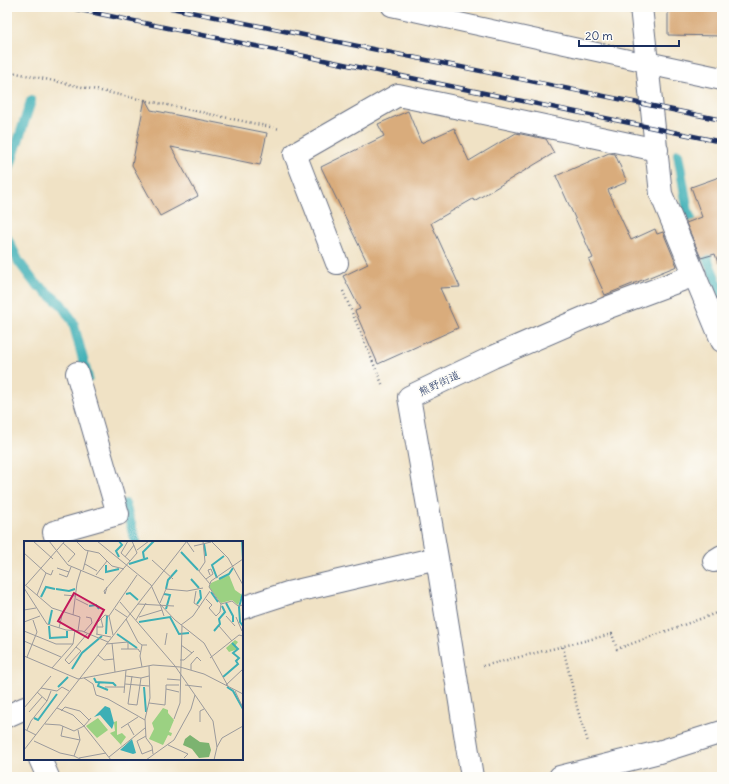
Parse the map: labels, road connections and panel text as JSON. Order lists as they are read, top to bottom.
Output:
{
  "streets": {
    "street": ["熊野街道"]
  },
  "scale_bar": "20 m"
}
